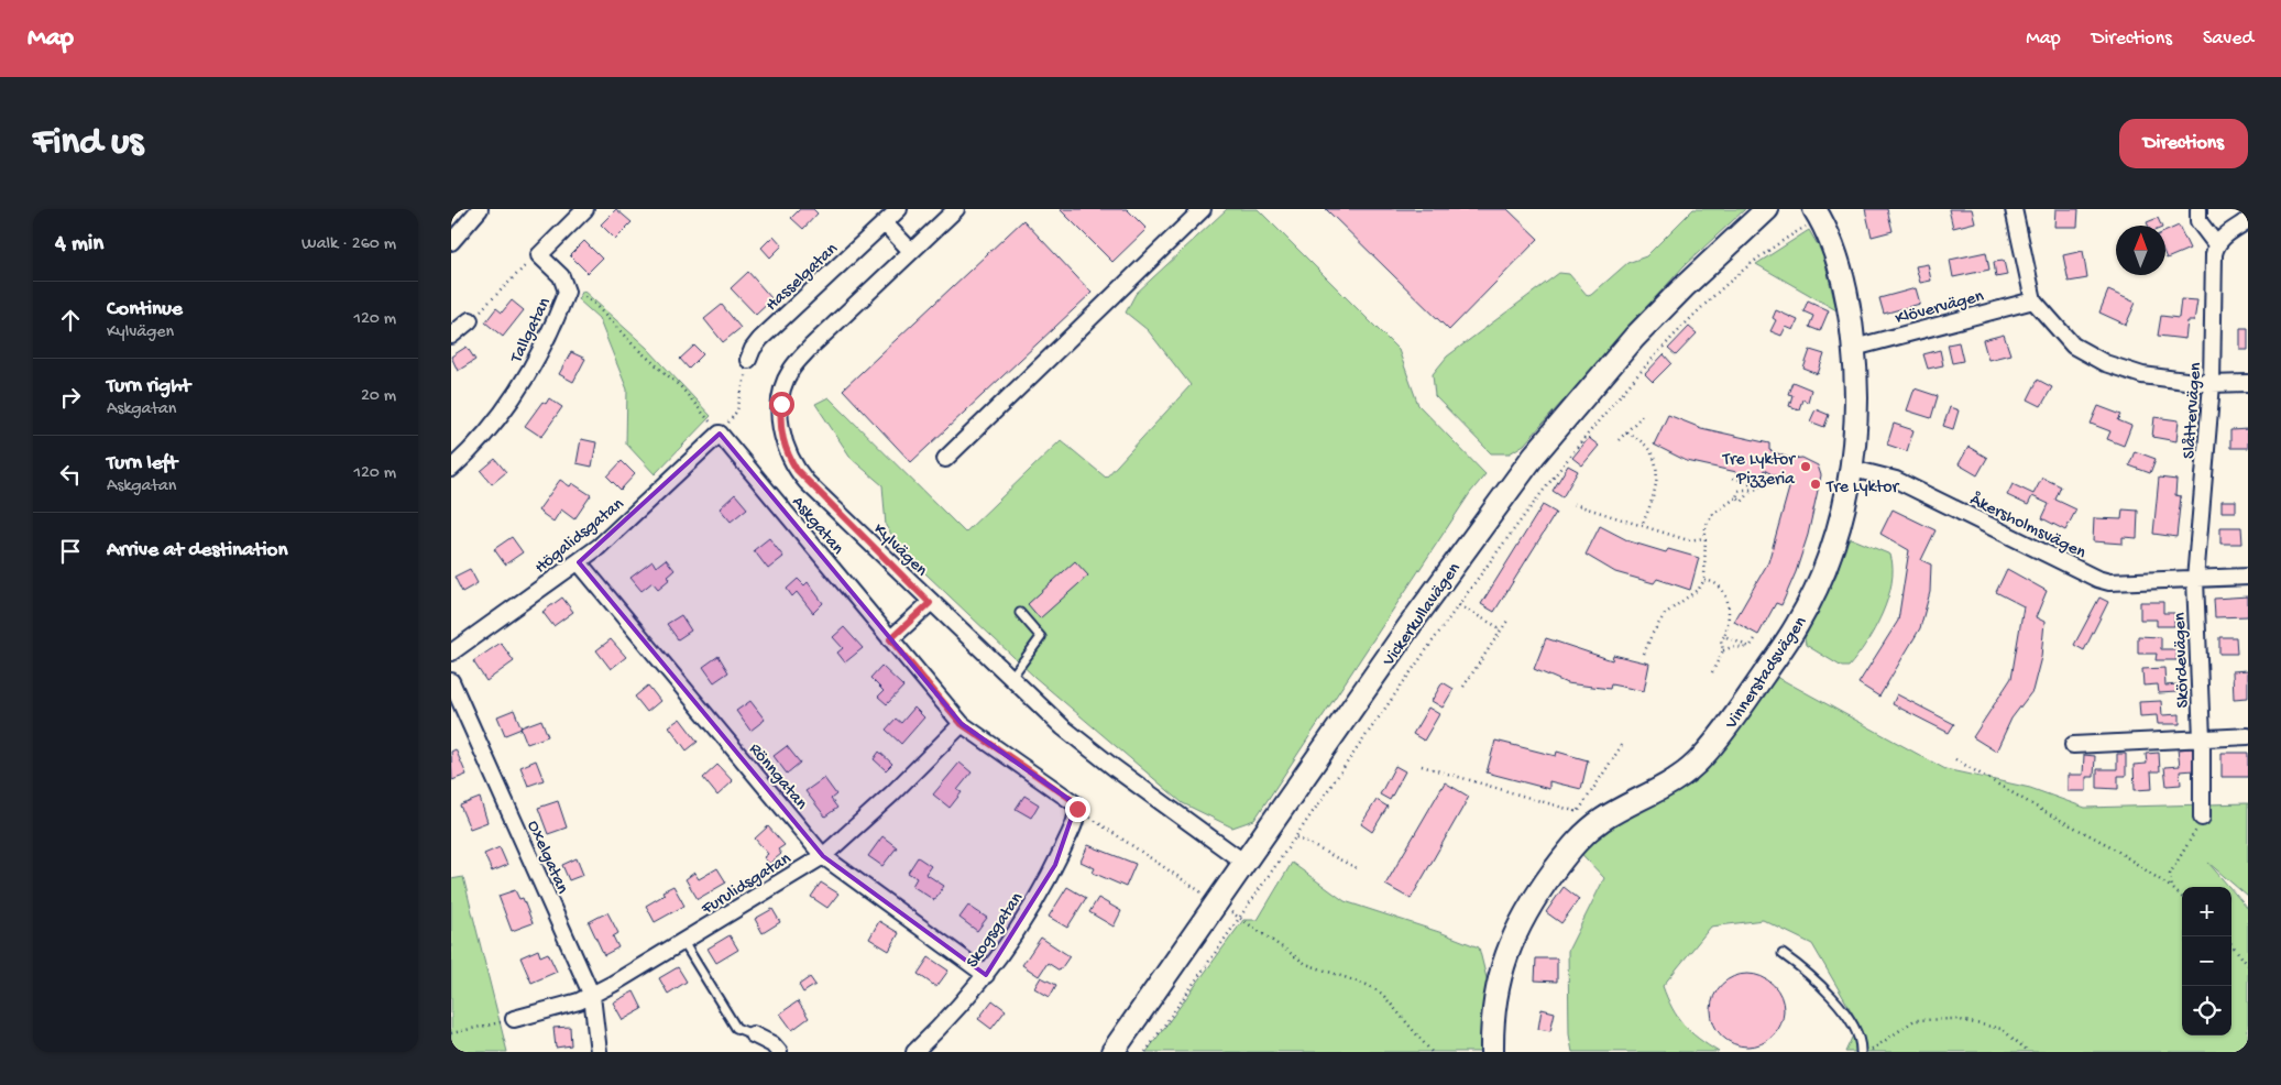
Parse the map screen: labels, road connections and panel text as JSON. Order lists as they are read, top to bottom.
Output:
{
  "streets": {
    "main road": ["Vickerkullavägen", "Vinnerstadsvägen"],
    "street": [
      "Hasselgatan",
      "Klövervägen",
      "Tallgatan",
      "Slåttervägen",
      "Askgatan",
      "Åkersholmsvägen",
      "Högalidsgatan",
      "Kylvägen",
      "Skördevägen",
      "Rönngatan",
      "Oxelgatan",
      "Furulidsgatan",
      "Skogsgatan"
    ]
  },
  "crossings": [
    ["Klövervägen", "Vinnerstadsvägen"],
    ["Slåttervägen", "Åkersholmsvägen"],
    ["Slåttervägen", "Skördevägen"],
    ["Askgatan", "Högalidsgatan"],
    ["Askgatan", "Furulidsgatan"],
    ["Askgatan", "Skogsgatan"],
    ["Åkersholmsvägen", "Skördevägen"],
    ["Åkersholmsvägen", "Vinnerstadsvägen"],
    ["Högalidsgatan", "Rönngatan"],
    ["Kylvägen", "Vickerkullavägen"],
    ["Rönngatan", "Furulidsgatan"],
    ["Rönngatan", "Skogsgatan"],
    ["Oxelgatan", "Furulidsgatan"]
  ],
  "places": ["Tre Lyktor Pizzeria", "Tre Lyktor"],
  "north": "top",
  "page": {
    "header": "Map",
    "nav": ["Map", "Directions", "Saved"],
    "buttons": "Directions",
    "title": "Find us",
    "heading": ["4 min", "Walk · 260 m"],
    "list": [
      ["Continue", "Kylvägen", "120 m"],
      ["Turn right", "Askgatan", "20 m"],
      ["Turn left", "Askgatan", "120 m"],
      "Arrive at destination"
    ],
    "map_buttons": ["+", "−"]
  }
}
